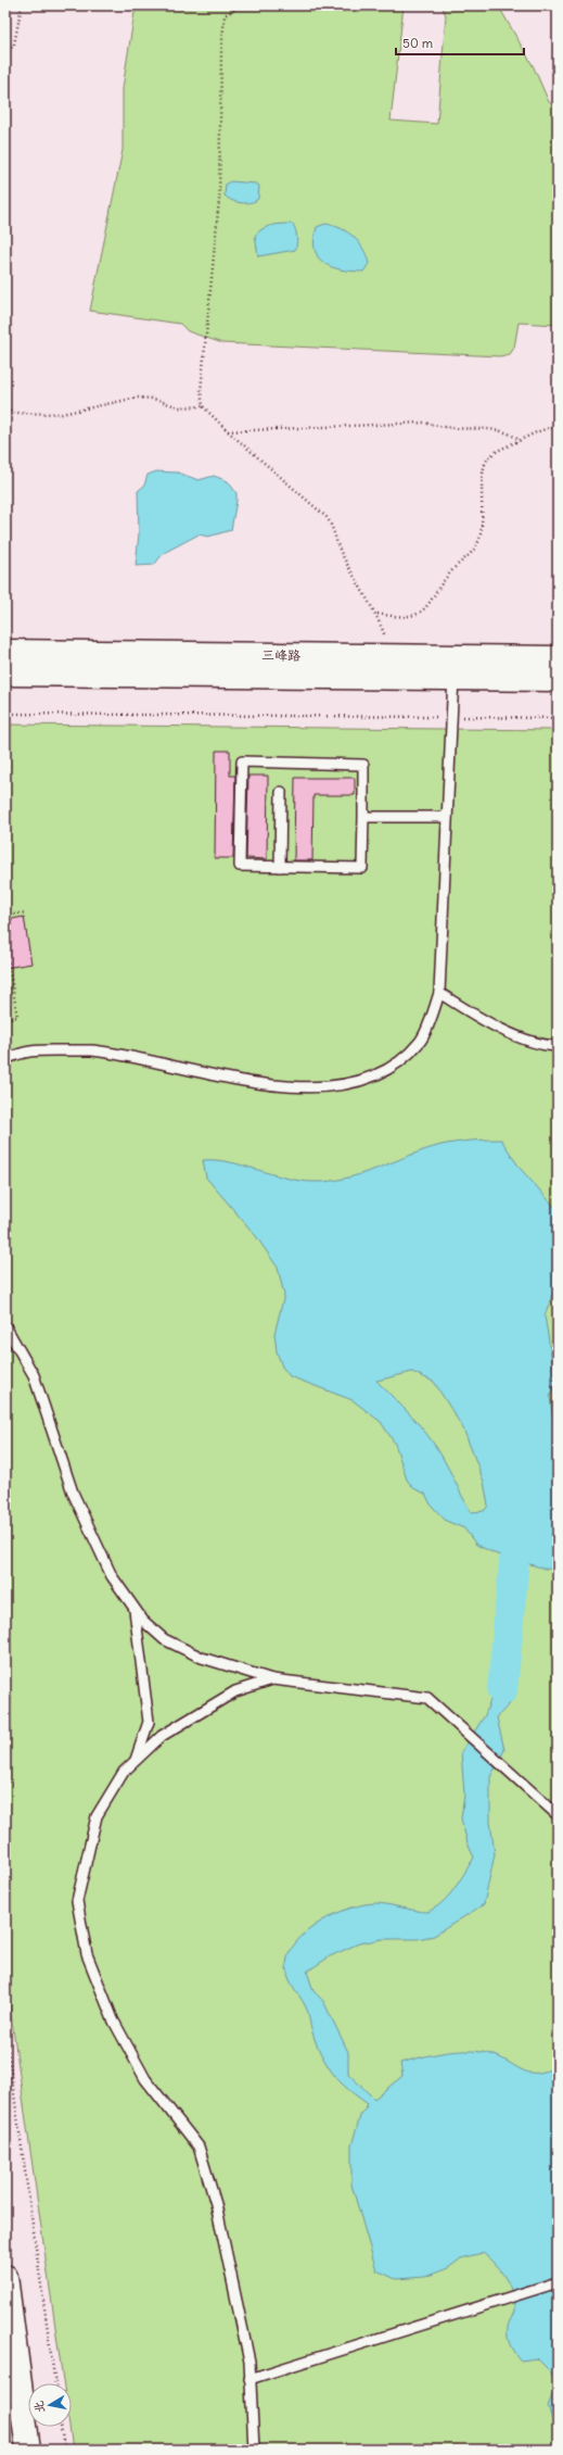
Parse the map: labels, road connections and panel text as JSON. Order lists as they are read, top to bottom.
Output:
{
  "streets": {
    "main road": ["三峰路"]
  },
  "scale_bar": "50 m",
  "north": "left"
}
